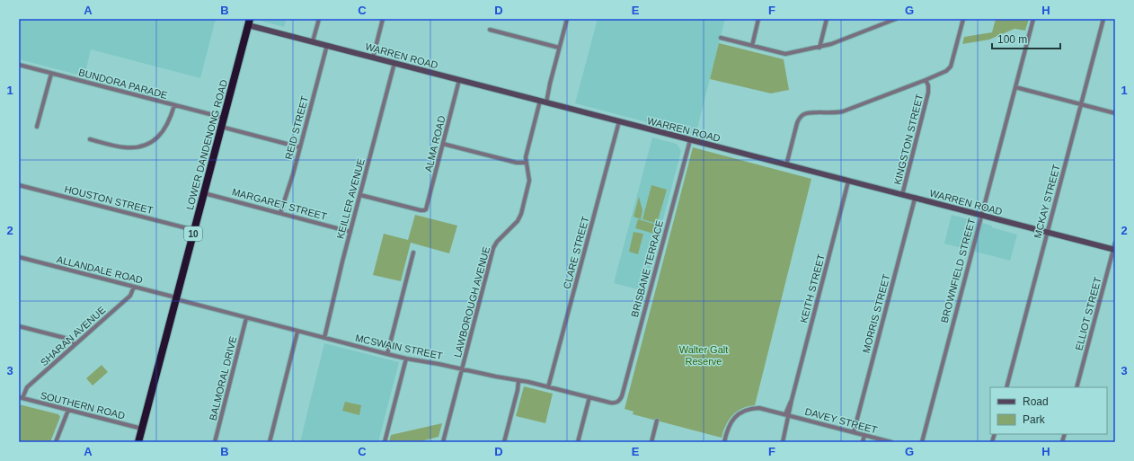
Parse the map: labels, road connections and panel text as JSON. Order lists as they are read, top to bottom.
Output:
{
  "streets": {
    "highway": ["LOWER DANDENONG ROAD", "10"],
    "street": [
      "WARREN ROAD",
      "BUNDORA PARADE",
      "REID STREET",
      "KINGSTON STREET",
      "ALMA ROAD",
      "KEILLER AVENUE",
      "HOUSTON STREET",
      "MCKAY STREET",
      "MARGARET STREET",
      "CLARE STREET",
      "BRISBANE TERRACE",
      "ALLANDALE ROAD",
      "BROWNFIELD STREET",
      "KEITH STREET",
      "LAWBOROUGH AVENUE",
      "MORRIS STREET",
      "ELLIOT STREET",
      "SHARAN AVENUE",
      "MCSWAIN STREET",
      "BALMORAL DRIVE",
      "SOUTHERN ROAD",
      "DAVEY STREET"
    ]
  },
  "crossings": [
    ["WARREN ROAD", "REID STREET"],
    ["WARREN ROAD", "KINGSTON STREET"],
    ["WARREN ROAD", "ALMA ROAD"],
    ["WARREN ROAD", "LOWER DANDENONG ROAD"],
    ["WARREN ROAD", "KEILLER AVENUE"],
    ["WARREN ROAD", "MCKAY STREET"],
    ["WARREN ROAD", "CLARE STREET"],
    ["WARREN ROAD", "BRISBANE TERRACE"],
    ["WARREN ROAD", "BROWNFIELD STREET"],
    ["WARREN ROAD", "KEITH STREET"],
    ["WARREN ROAD", "LAWBOROUGH AVENUE"],
    ["WARREN ROAD", "MORRIS STREET"],
    ["WARREN ROAD", "ELLIOT STREET"],
    ["BUNDORA PARADE", "LOWER DANDENONG ROAD"],
    ["REID STREET", "MARGARET STREET"],
    ["ALMA ROAD", "KEILLER AVENUE"],
    ["LOWER DANDENONG ROAD", "HOUSTON STREET"],
    ["LOWER DANDENONG ROAD", "MARGARET STREET"],
    ["LOWER DANDENONG ROAD", "ALLANDALE ROAD"],
    ["LOWER DANDENONG ROAD", "MCSWAIN STREET"],
    ["LOWER DANDENONG ROAD", "SOUTHERN ROAD"],
    ["KEILLER AVENUE", "MARGARET STREET"],
    ["KEILLER AVENUE", "MCSWAIN STREET"],
    ["CLARE STREET", "MCSWAIN STREET"],
    ["BRISBANE TERRACE", "MCSWAIN STREET"],
    ["ALLANDALE ROAD", "SHARAN AVENUE"],
    ["ALLANDALE ROAD", "MCSWAIN STREET"],
    ["KEITH STREET", "DAVEY STREET"],
    ["LAWBOROUGH AVENUE", "MCSWAIN STREET"],
    ["MORRIS STREET", "DAVEY STREET"],
    ["SHARAN AVENUE", "SOUTHERN ROAD"],
    ["MCSWAIN STREET", "BALMORAL DRIVE"]
  ],
  "parks": ["Walter Galt Reserve"],
  "legend": ["Road", "Park"],
  "scale_bar": "100 m",
  "grid": {
    "columns": [
      "A",
      "B",
      "C",
      "D",
      "E",
      "F",
      "G",
      "H"
    ],
    "rows": ["1", "2", "3"]
  }
}
